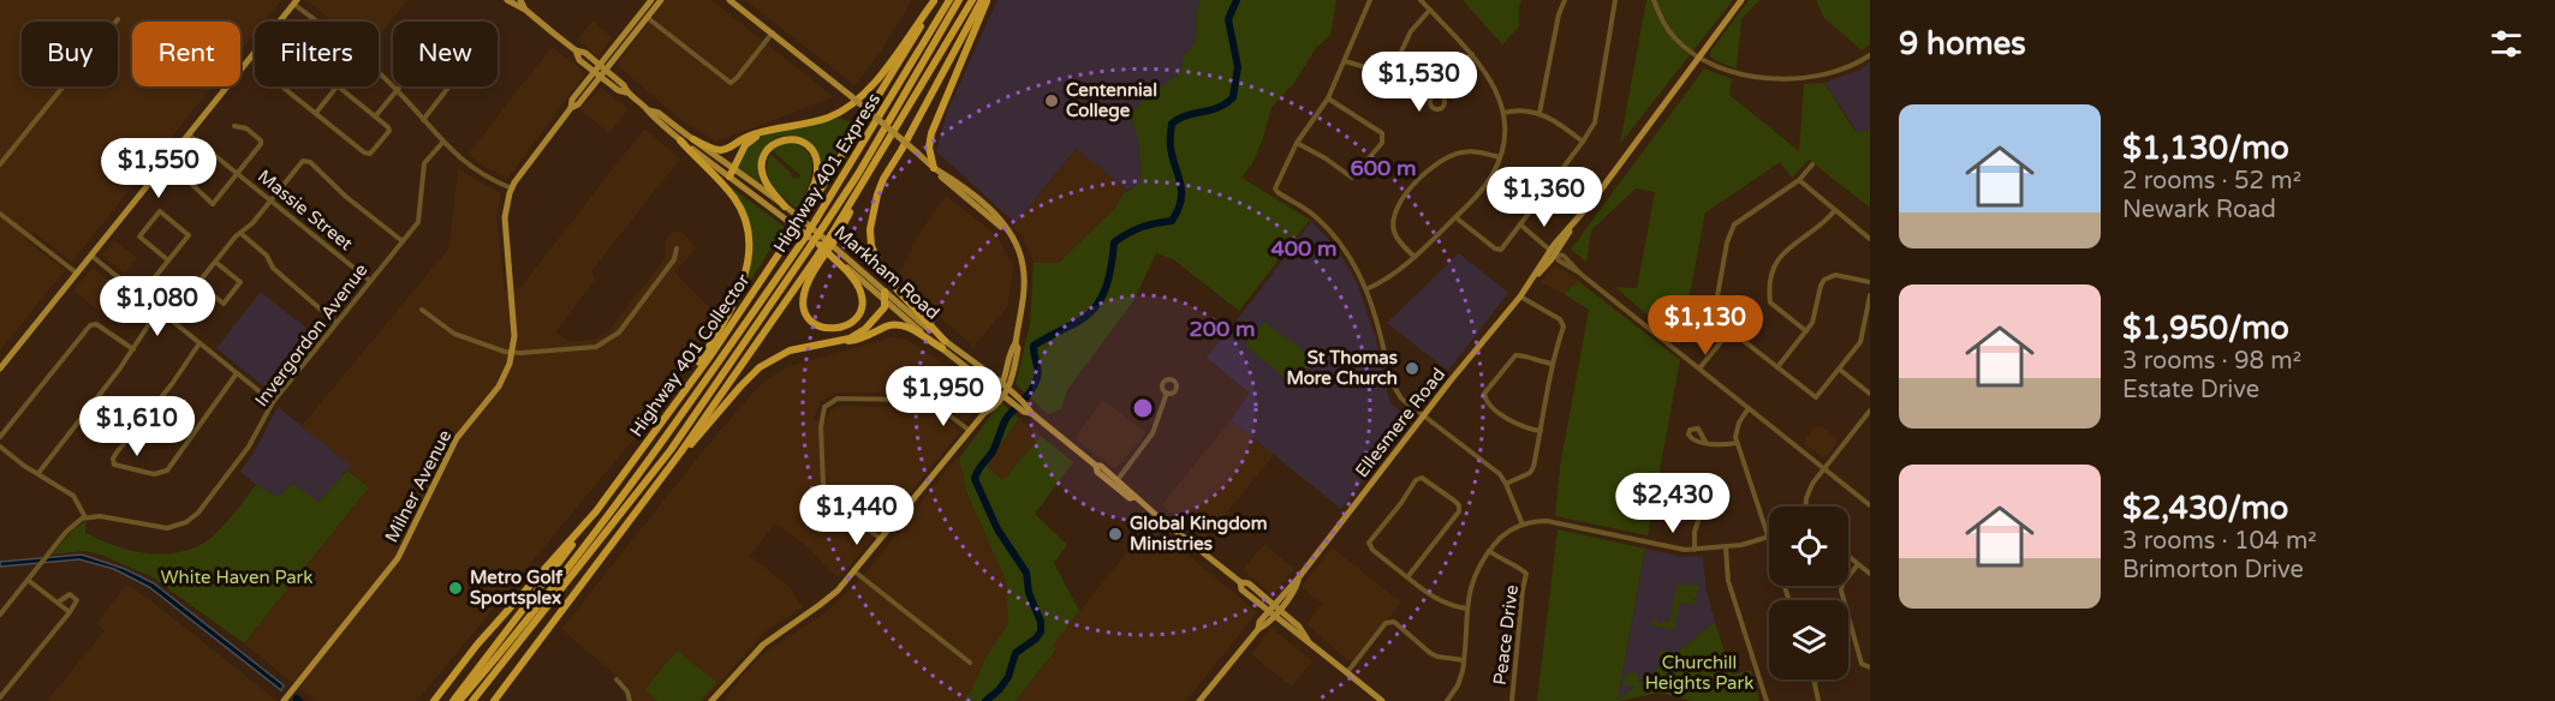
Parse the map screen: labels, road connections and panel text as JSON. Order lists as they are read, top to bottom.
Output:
{
  "streets": {
    "highway": ["Highway 401 Express", "Highway 401 Collector"],
    "main road": ["Markham Road", "Ellesmere Road", "Milner Avenue"],
    "street": ["Massie Street", "Invergordon Avenue", "Peace Drive"]
  },
  "crossings": [
    ["Highway 401 Express", "Markham Road"],
    ["Massie Street", "Invergordon Avenue"],
    ["Markham Road", "Ellesmere Road"],
    ["Markham Road", "Milner Avenue"]
  ],
  "parks": ["White Haven Park", "Churchill Heights Park"],
  "places": [
    "Centennial College",
    "St Thomas More Church",
    "Global Kingdom Ministries",
    "Metro Golf Sportsplex"
  ],
  "page": {
    "heading": "9 homes",
    "chip": [
      "Buy",
      "Rent",
      "Filters",
      "New"
    ],
    "price": [
      "$1,530",
      "$1,550",
      "$1,360",
      "$1,080",
      "$1,130",
      "$1,950",
      "$1,610",
      "$2,430",
      "$1,440"
    ],
    "list": [
      {
        "name": "$1,130/mo",
        "note": "2 rooms · 52 m² · Newark Road"
      },
      {
        "name": "$1,950/mo",
        "note": "3 rooms · 98 m² · Estate Drive"
      },
      {
        "name": "$2,430/mo",
        "note": "3 rooms · 104 m² · Brimorton Drive"
      }
    ]
  },
  "rings": ["600 m", "400 m", "200 m"]
}
